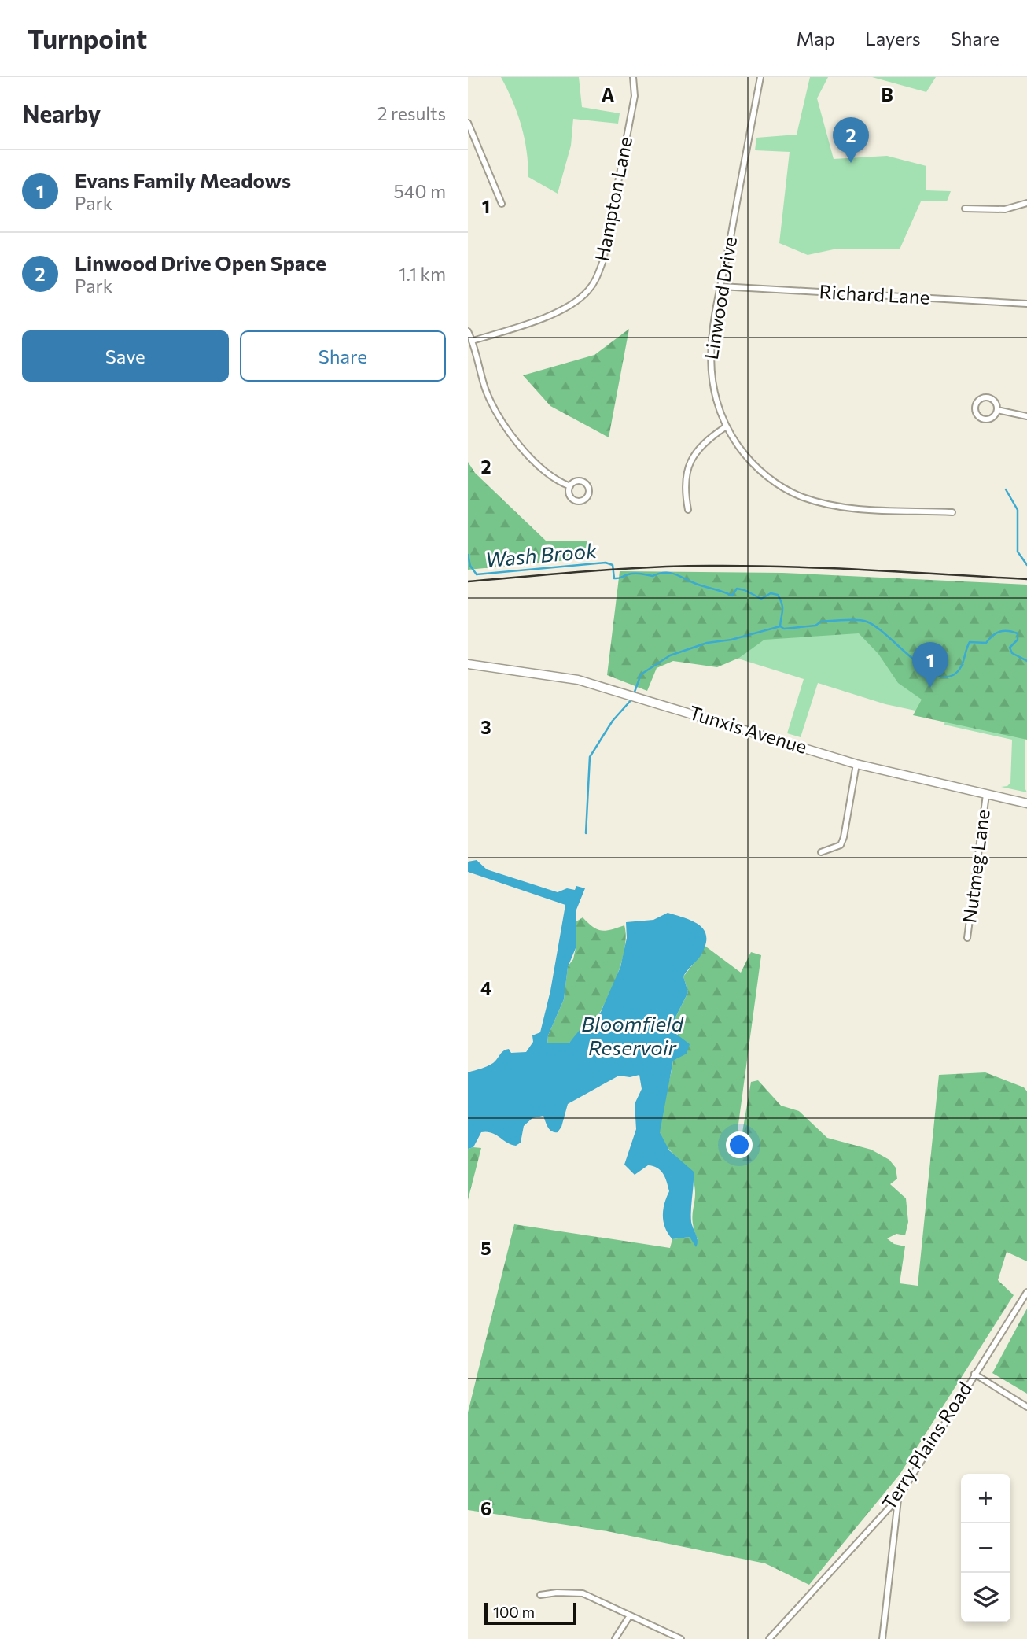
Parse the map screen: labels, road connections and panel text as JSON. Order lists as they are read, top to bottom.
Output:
{
  "streets": {
    "main road": ["Tunxis Avenue"],
    "street": [
      "Hampton Lane",
      "Richard Lane",
      "Linwood Drive",
      "Nutmeg Lane",
      "Terry Plains Road"
    ]
  },
  "crossings": [
    ["Richard Lane", "Linwood Drive"],
    ["Tunxis Avenue", "Nutmeg Lane"]
  ],
  "water": ["Wash Brook", "Bloomfield Reservoir"],
  "scale_bar": "100 m",
  "page": {
    "header": "Turnpoint",
    "nav": ["Map", "Layers", "Share"],
    "heading": ["Nearby", "2 results"],
    "pins": ["2", "1"],
    "list": [
      {
        "mark": "1",
        "name": "Evans Family Meadows",
        "note": "Park",
        "value": "540 m"
      },
      {
        "mark": "2",
        "name": "Linwood Drive Open Space",
        "note": "Park",
        "value": "1.1 km"
      }
    ],
    "buttons": ["Save", "Share"],
    "map_buttons": ["+", "−"],
    "scale": "100 m"
  },
  "grid": {
    "columns": ["A", "B"],
    "rows": [
      "1",
      "2",
      "3",
      "4",
      "5",
      "6"
    ]
  }
}
